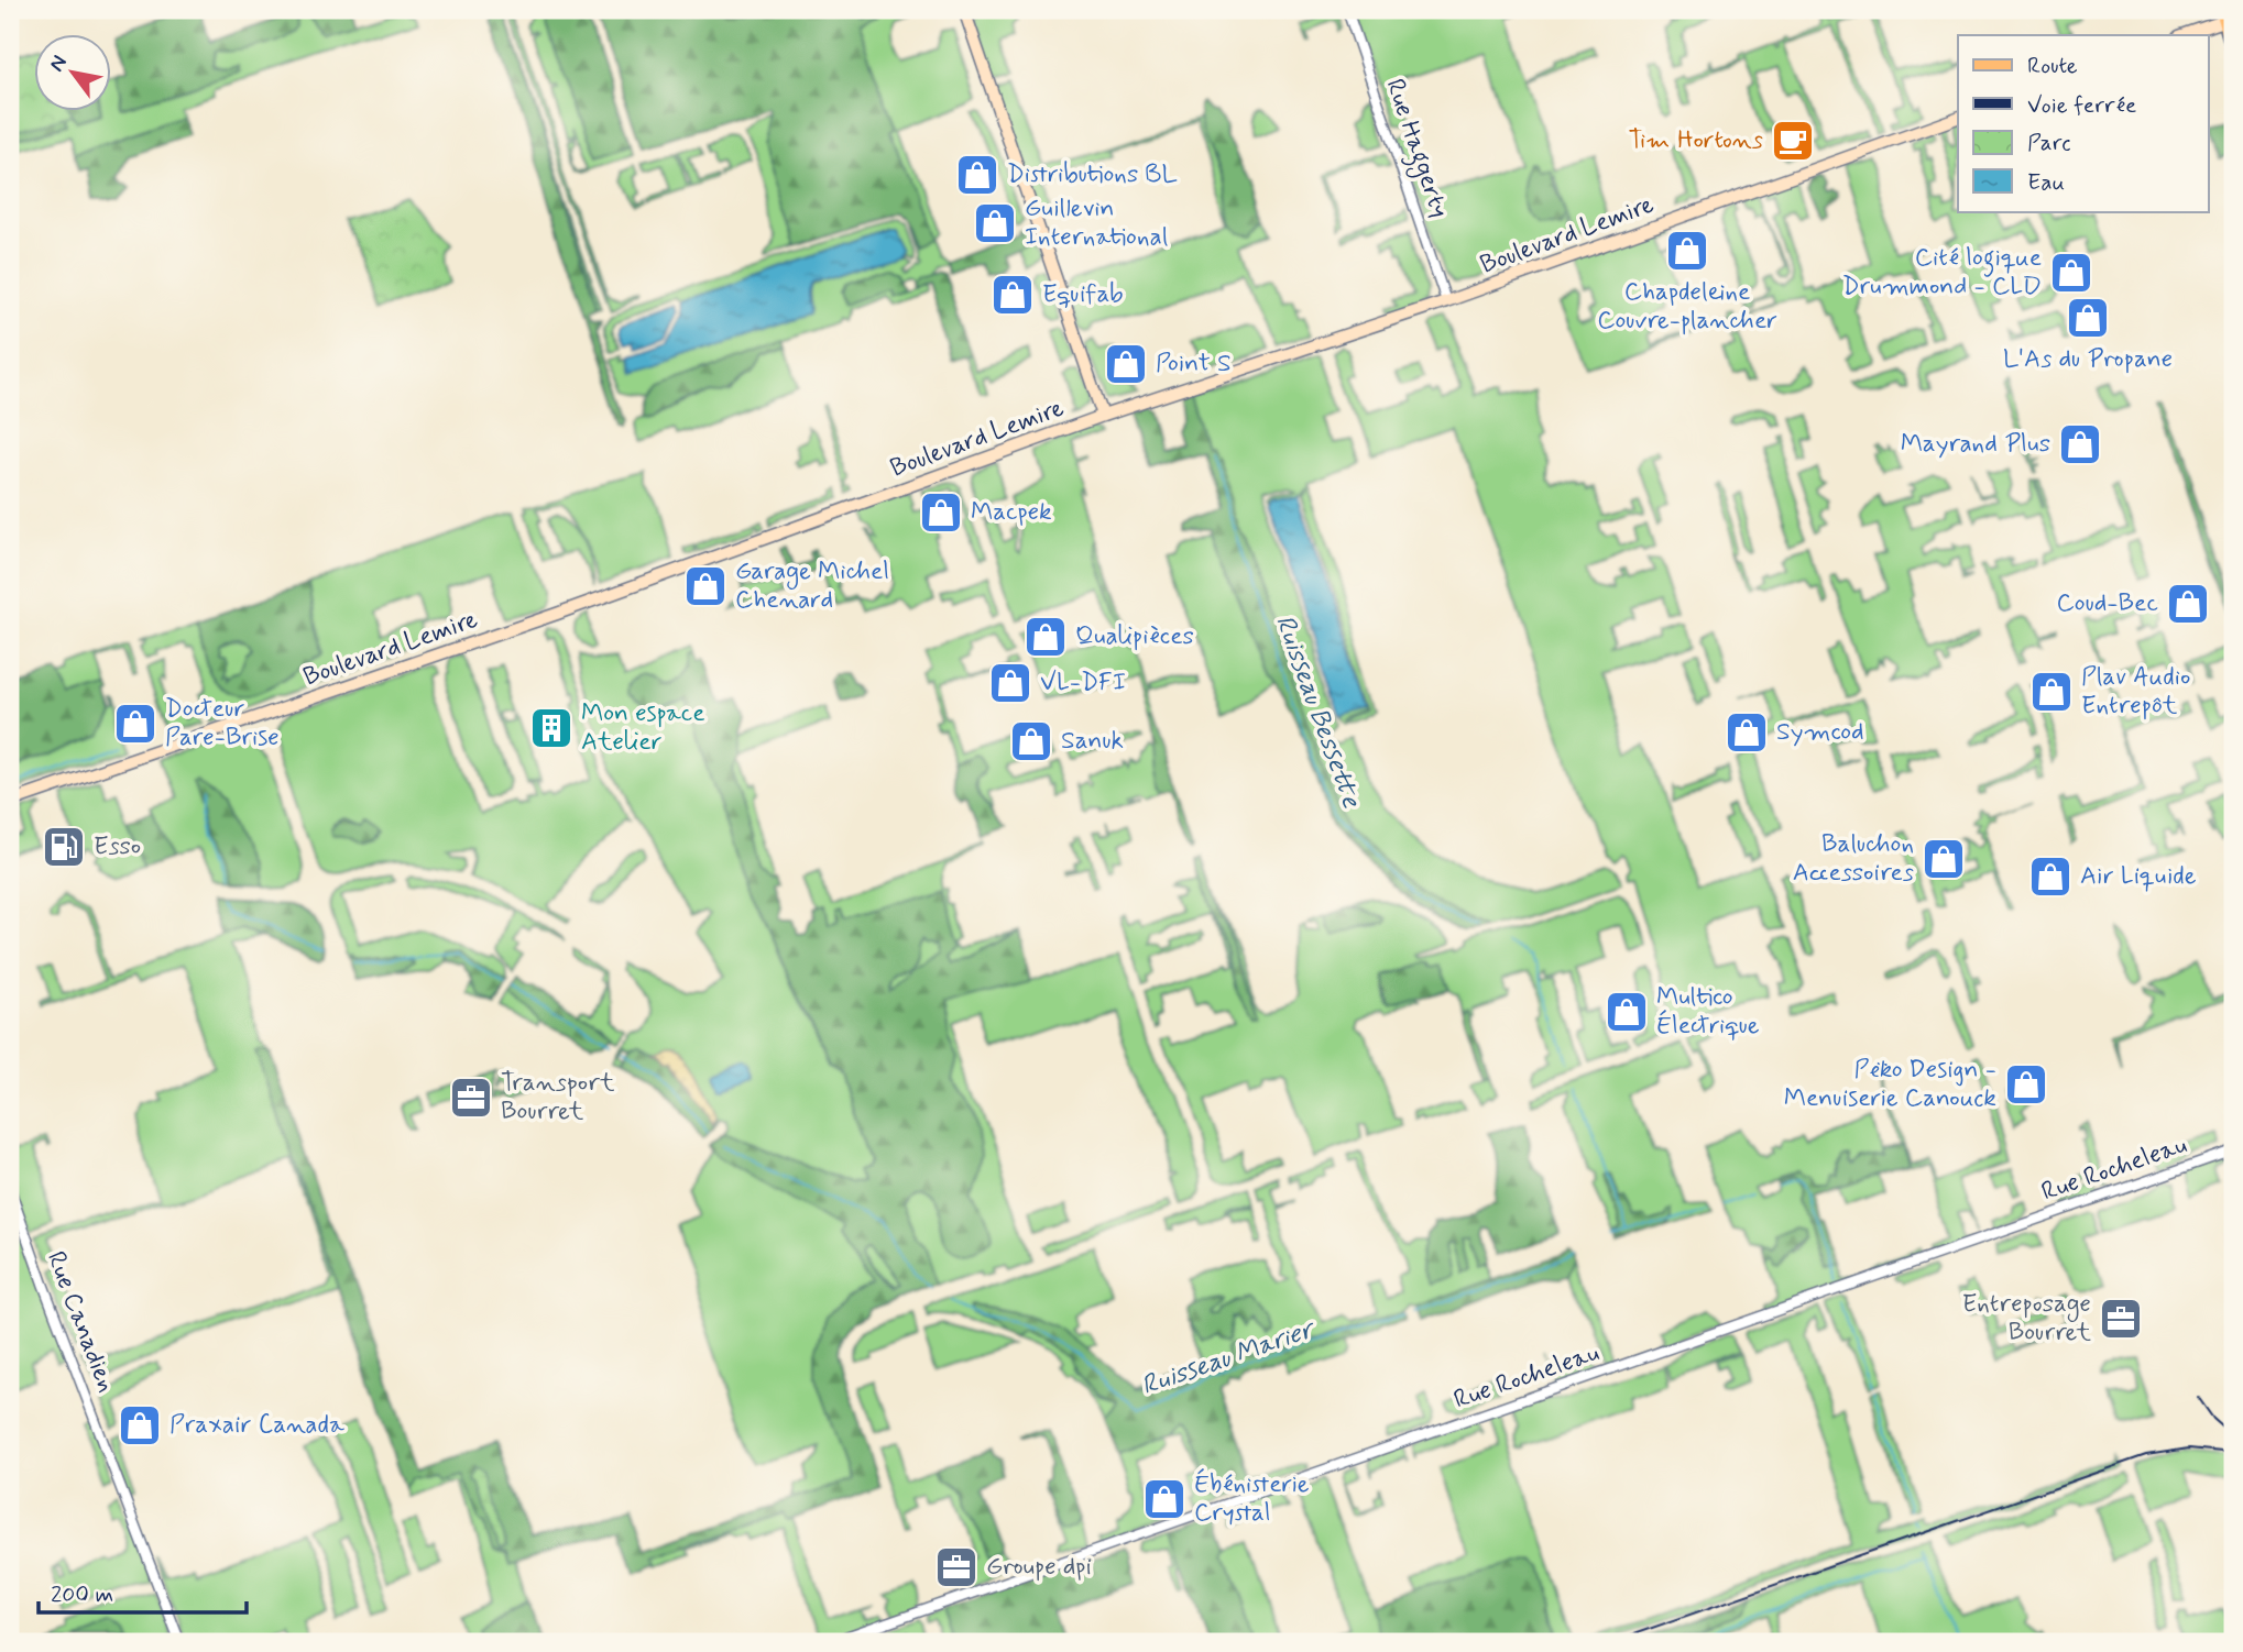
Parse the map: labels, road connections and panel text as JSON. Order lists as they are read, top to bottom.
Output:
{
  "streets": {
    "main road": ["Boulevard Lemire"],
    "street": ["Rue Haggerty", "Rue Rocheleau", "Rue Canadien"]
  },
  "crossings": [
    ["Rue Haggerty", "Boulevard Lemire"]
  ],
  "water": ["Ruisseau Bessette", "Ruisseau Marier"],
  "places": {
    "cafe": ["Tim Hortons"],
    "shop": [
      "Distributions BL",
      "Guillevin International",
      "Chapdeleine Couvre-plancher",
      "Cité logique Drummond - CLD",
      "Equifab",
      "L'As du Propane",
      "Point S",
      "Mayrand Plus",
      "Macpek",
      "Garage Michel Chenard",
      "Coud-Bec",
      "Qualipièces",
      "VL-DFI",
      "Plav Audio Entrepôt",
      "Docteur Pare-Brise",
      "Symcod",
      "Sanuk",
      "Baluchon Accessoires",
      "Air Liquide",
      "Multico Électrique",
      "Pëko Design - Menuiserie Canouck",
      "Praxair Canada",
      "Ébénisterie Crystal"
    ],
    "building": ["Mon espace Atelier"],
    "fuel station": ["Esso"],
    "office": ["Transport Bourret", "Entreposage Bourret", "Groupe dpi"]
  },
  "legend": [
    "Route",
    "Voie ferrée",
    "Parc",
    "Eau"
  ],
  "scale_bar": "200 m",
  "north": "top left"
}
